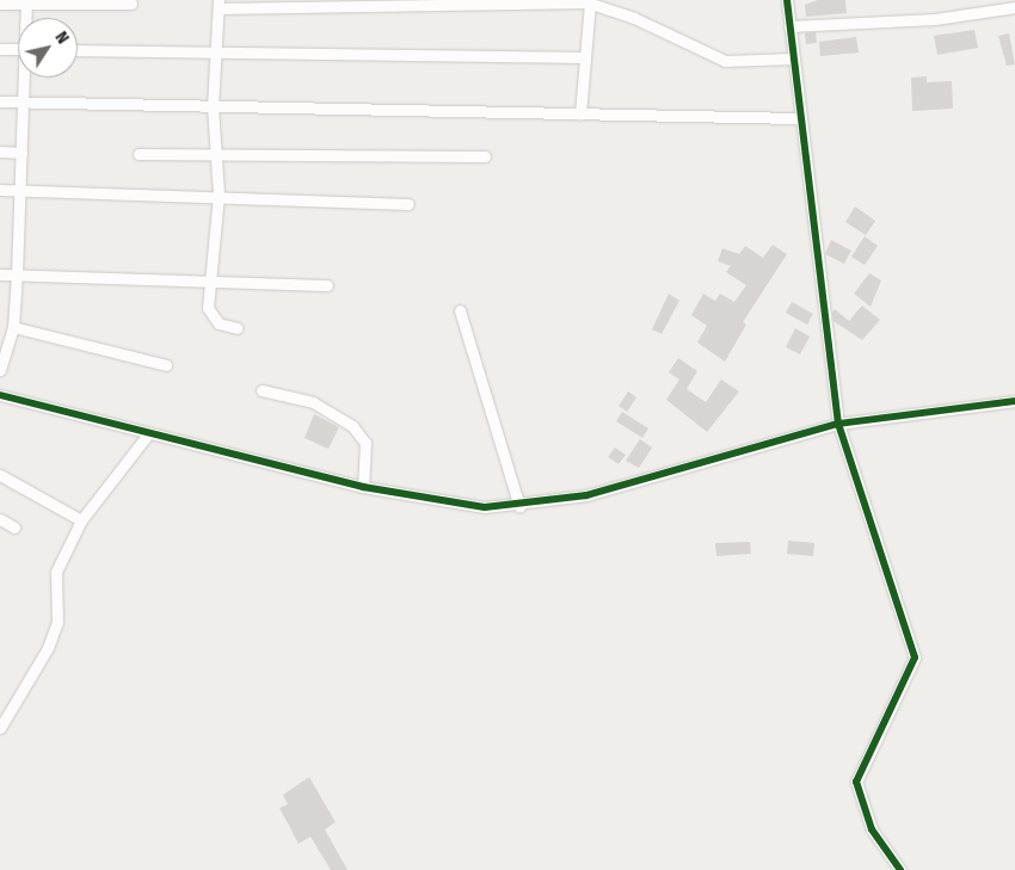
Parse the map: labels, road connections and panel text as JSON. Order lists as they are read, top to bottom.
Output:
{
  "north": "top right"
}
